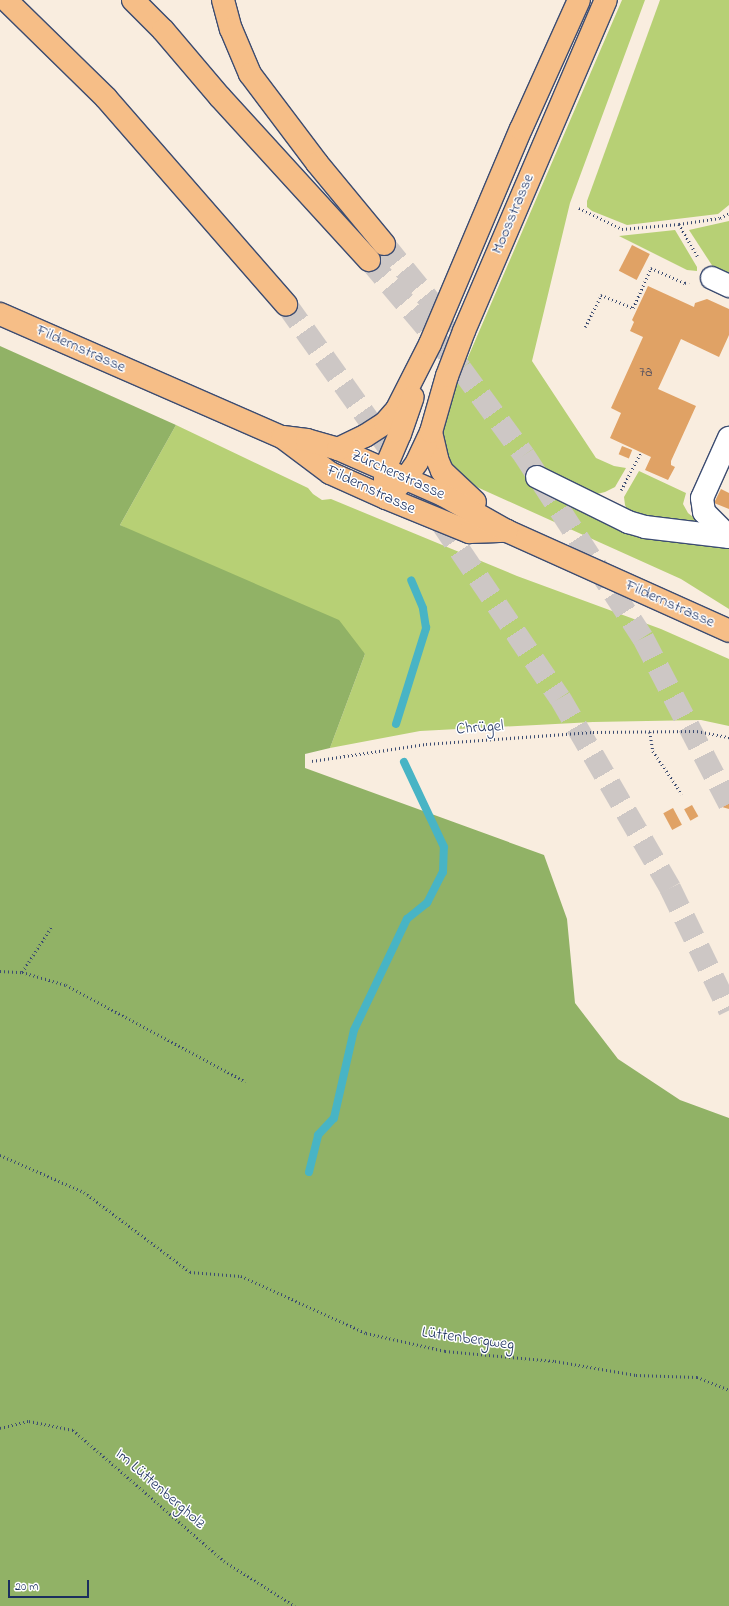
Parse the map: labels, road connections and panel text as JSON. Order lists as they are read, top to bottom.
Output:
{
  "streets": {
    "main road": ["Moosstrasse", "Fildernstrasse", "Zürcherstrasse"],
    "path": ["Chrügel", "Lüttenbergweg", "Im Lüttenbergholz"]
  },
  "crossings": [
    ["Moosstrasse", "Fildernstrasse"],
    ["Moosstrasse", "Zürcherstrasse"],
    ["Fildernstrasse", "Zürcherstrasse"]
  ],
  "house_numbers": ["7a"],
  "scale_bar": "20 m"
}
